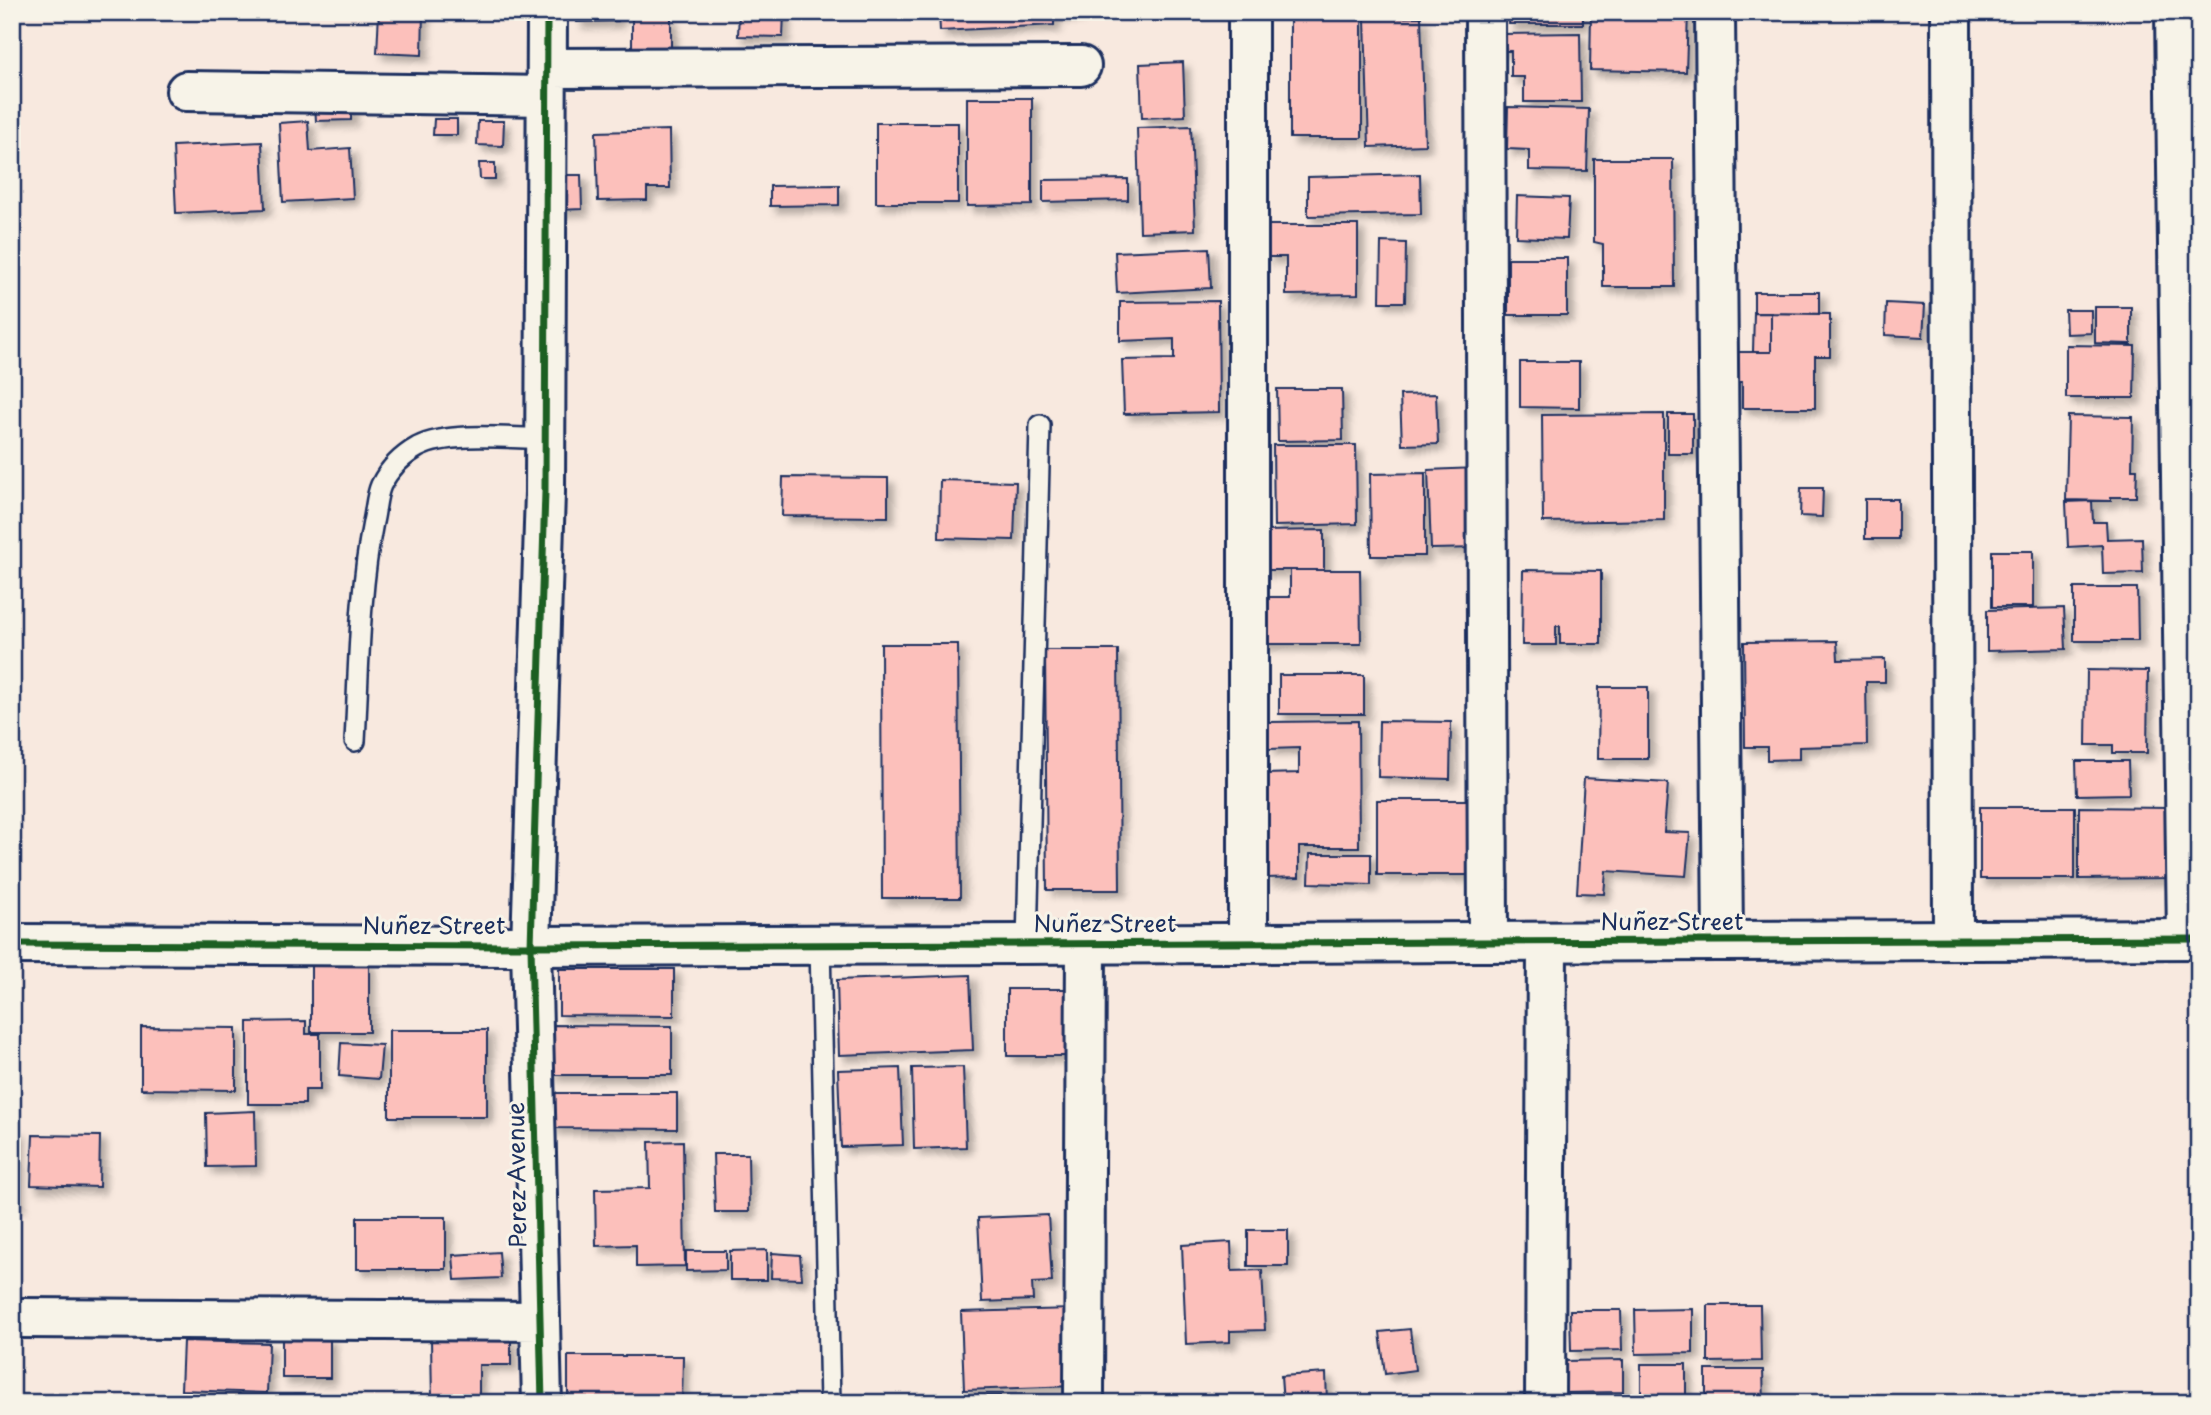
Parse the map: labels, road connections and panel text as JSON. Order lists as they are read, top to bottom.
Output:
{
  "streets": {
    "street": ["Nuñez Street", "Perez Avenue"]
  },
  "crossings": [
    ["Nuñez Street", "Perez Avenue"]
  ]
}
